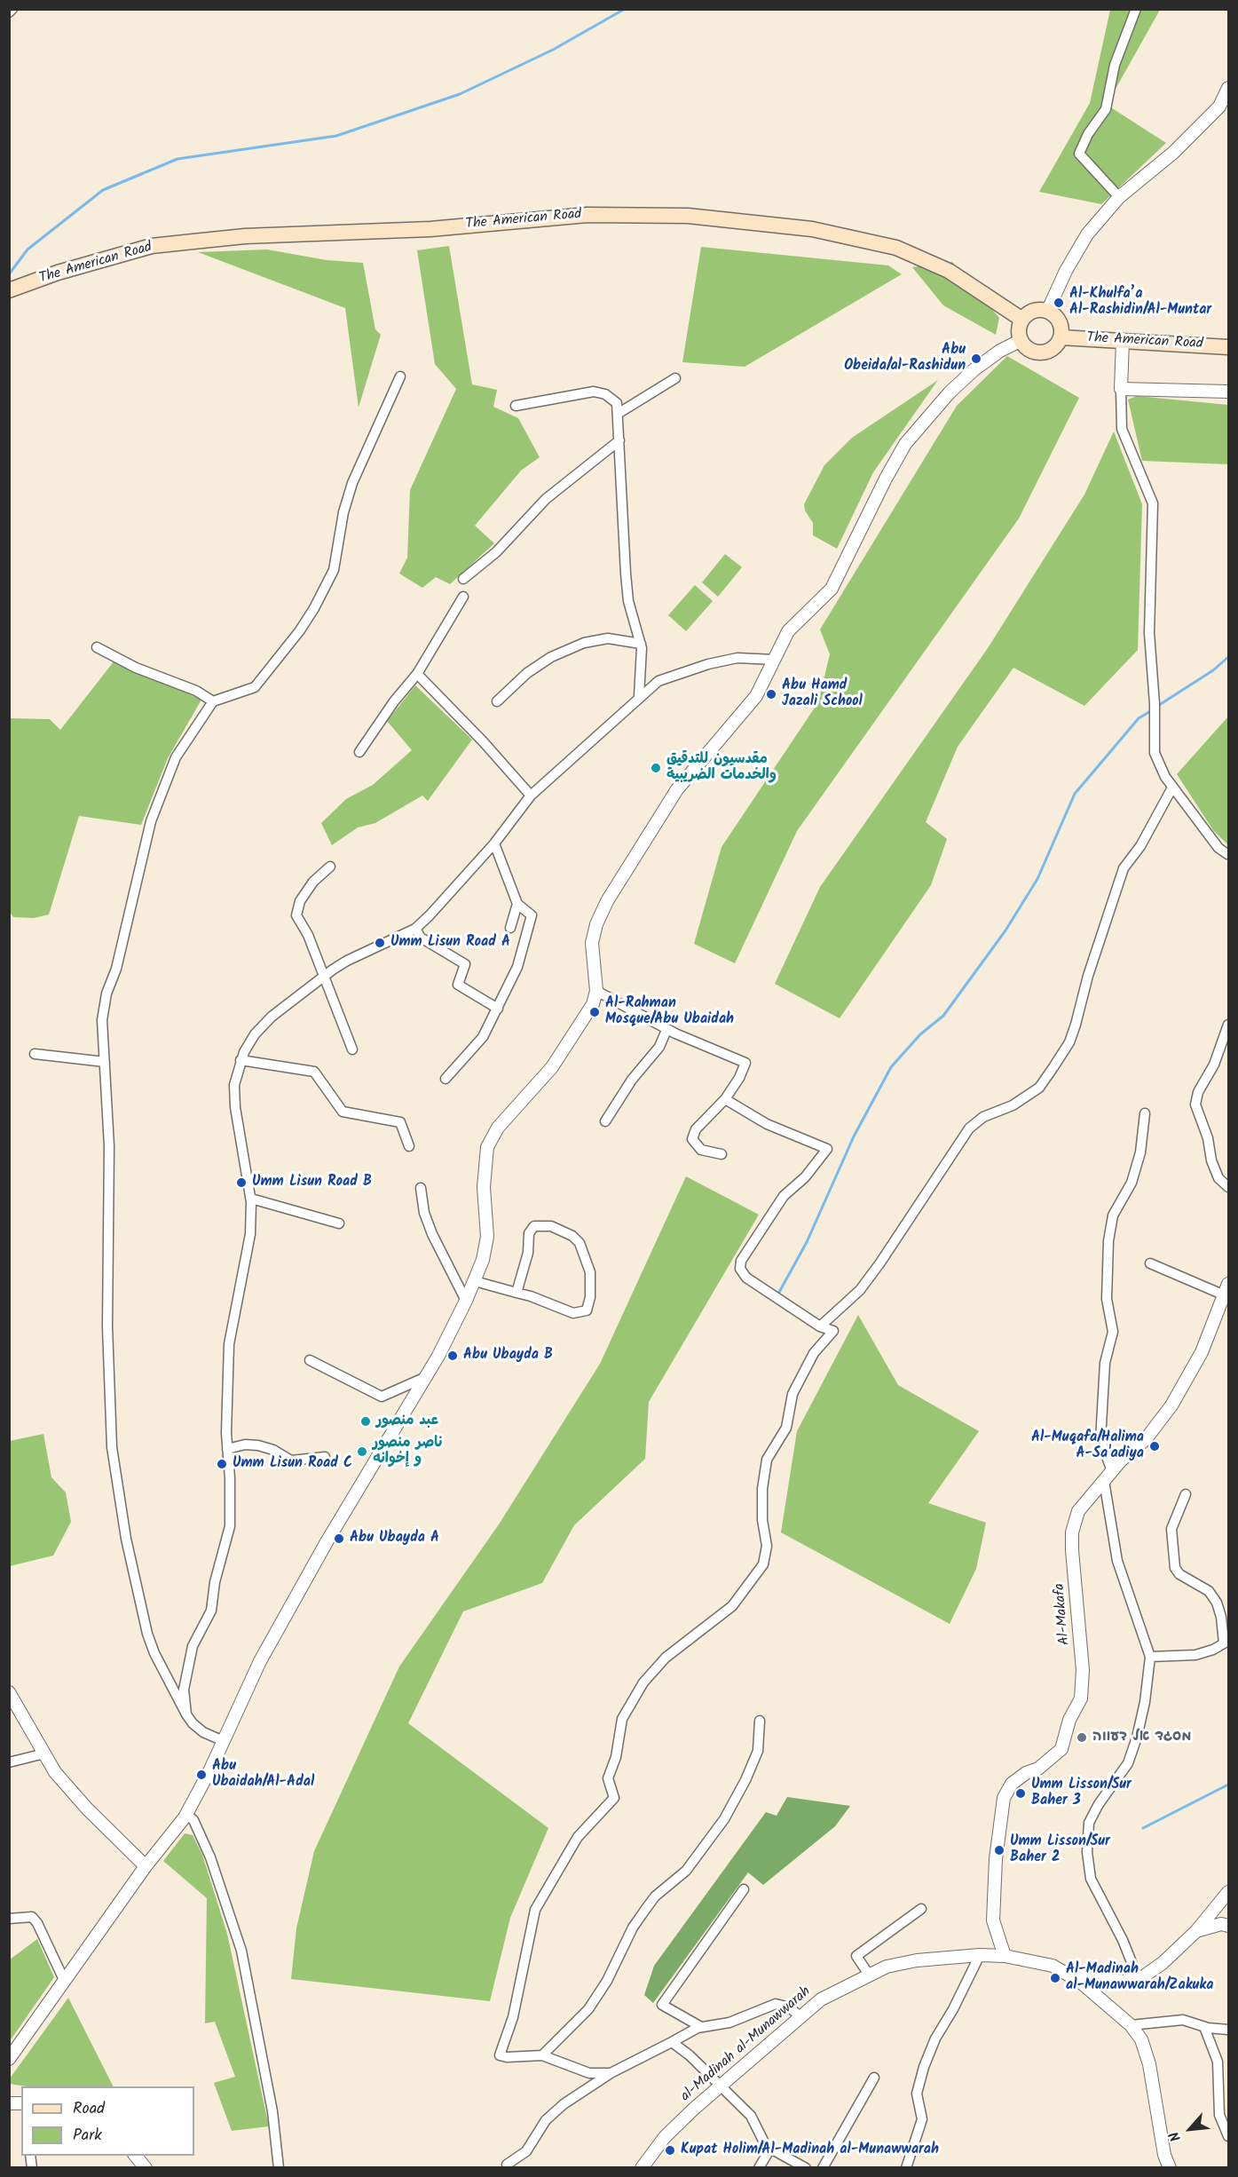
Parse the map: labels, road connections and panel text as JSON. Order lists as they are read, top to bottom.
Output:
{
  "streets": {
    "main road": ["The American Road"],
    "street": ["Al-Makafa", "al-Madinah al-Munawwarah"]
  },
  "crossings": [
    ["Al-Makafa", "al-Madinah al-Munawwarah"]
  ],
  "places": [
    "Al-Khulfa’a Al-Rashidin/Al-Muntar",
    "Abu Obeida/al-Rashidun",
    "Abu Hamd Jazali School",
    "مقدسيون للتدقيق والخدمات الضريبية",
    "Umm Lisun Road A",
    "Al-Rahman Mosque/Abu Ubaidah",
    "Umm Lisun Road B",
    "Abu Ubayda B",
    "عبد منصور",
    "Al-Muqafa/Halima A-Sa'adiya",
    "ناصر منصور و إخوانه",
    "Umm Lisun Road C",
    "Abu Ubayda A",
    "מסגד אל דעווה",
    "Abu Ubaidah/Al-Adal",
    "Umm Lisson/Sur Baher 3",
    "Umm Lisson/Sur Baher 2",
    "Al-Madinah al-Munawwarah/Zakuka",
    "Kupat Holim/Al-Madinah al-Munawwarah"
  ],
  "legend": ["Road", "Park"],
  "north": "bottom left"
}
